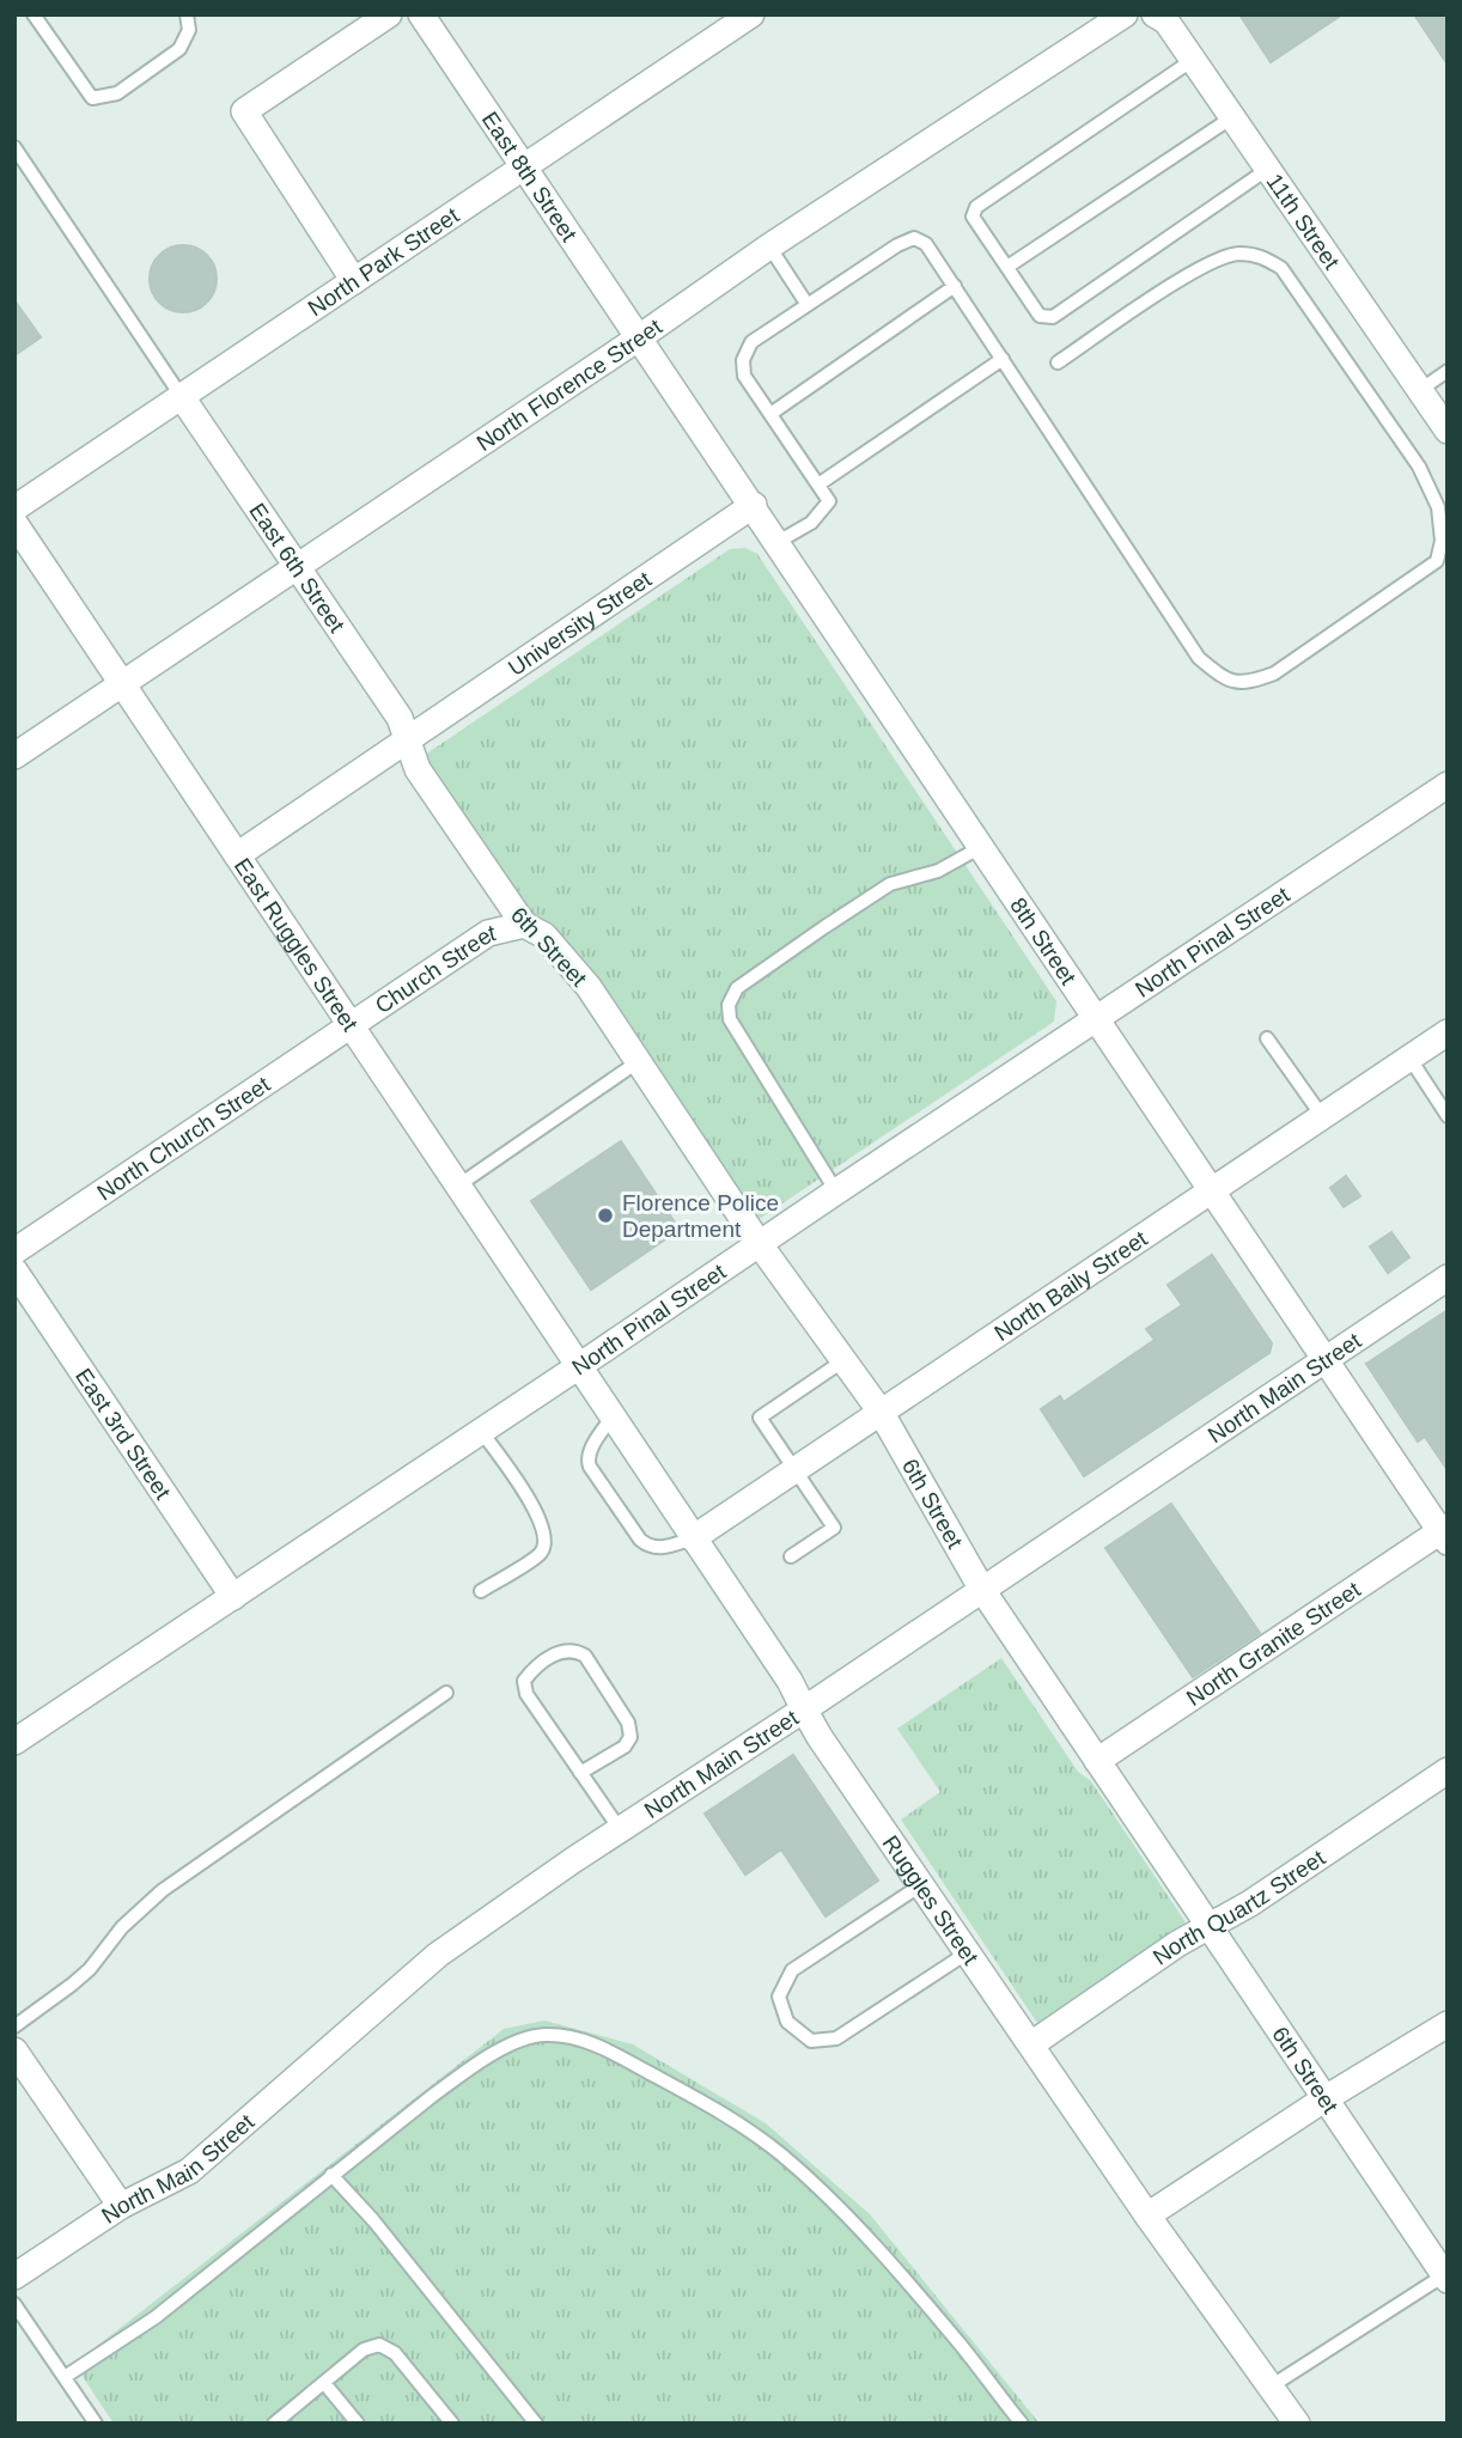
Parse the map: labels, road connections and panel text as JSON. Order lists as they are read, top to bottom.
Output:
{
  "streets": {
    "street": [
      "East 8th Street",
      "11th Street",
      "North Park Street",
      "North Florence Street",
      "East 6th Street",
      "University Street",
      "8th Street",
      "North Pinal Street",
      "East Ruggles Street",
      "6th Street",
      "Church Street",
      "North Church Street",
      "North Baily Street",
      "North Main Street",
      "East 3rd Street",
      "North Granite Street",
      "Ruggles Street",
      "North Quartz Street"
    ]
  },
  "crossings": [
    ["East 8th Street", "North Park Street"],
    ["East 8th Street", "North Florence Street"],
    ["East 8th Street", "8th Street"],
    ["North Park Street", "East 6th Street"],
    ["North Florence Street", "East 6th Street"],
    ["North Florence Street", "8th Street"],
    ["North Florence Street", "East Ruggles Street"],
    ["East 6th Street", "University Street"],
    ["East 6th Street", "6th Street"],
    ["University Street", "8th Street"],
    ["University Street", "East Ruggles Street"],
    ["University Street", "6th Street"],
    ["8th Street", "North Pinal Street"],
    ["8th Street", "North Baily Street"],
    ["8th Street", "North Main Street"],
    ["8th Street", "North Granite Street"],
    ["North Pinal Street", "East Ruggles Street"],
    ["North Pinal Street", "6th Street"],
    ["North Pinal Street", "East 3rd Street"],
    ["North Pinal Street", "Ruggles Street"],
    ["East Ruggles Street", "Church Street"],
    ["East Ruggles Street", "North Church Street"],
    ["East Ruggles Street", "Ruggles Street"],
    ["6th Street", "Church Street"],
    ["6th Street", "North Baily Street"],
    ["6th Street", "North Main Street"],
    ["6th Street", "North Granite Street"],
    ["6th Street", "North Quartz Street"],
    ["Church Street", "North Church Street"],
    ["North Baily Street", "Ruggles Street"],
    ["North Main Street", "Ruggles Street"],
    ["Ruggles Street", "North Quartz Street"]
  ],
  "places": ["Florence Police Department"]
}
